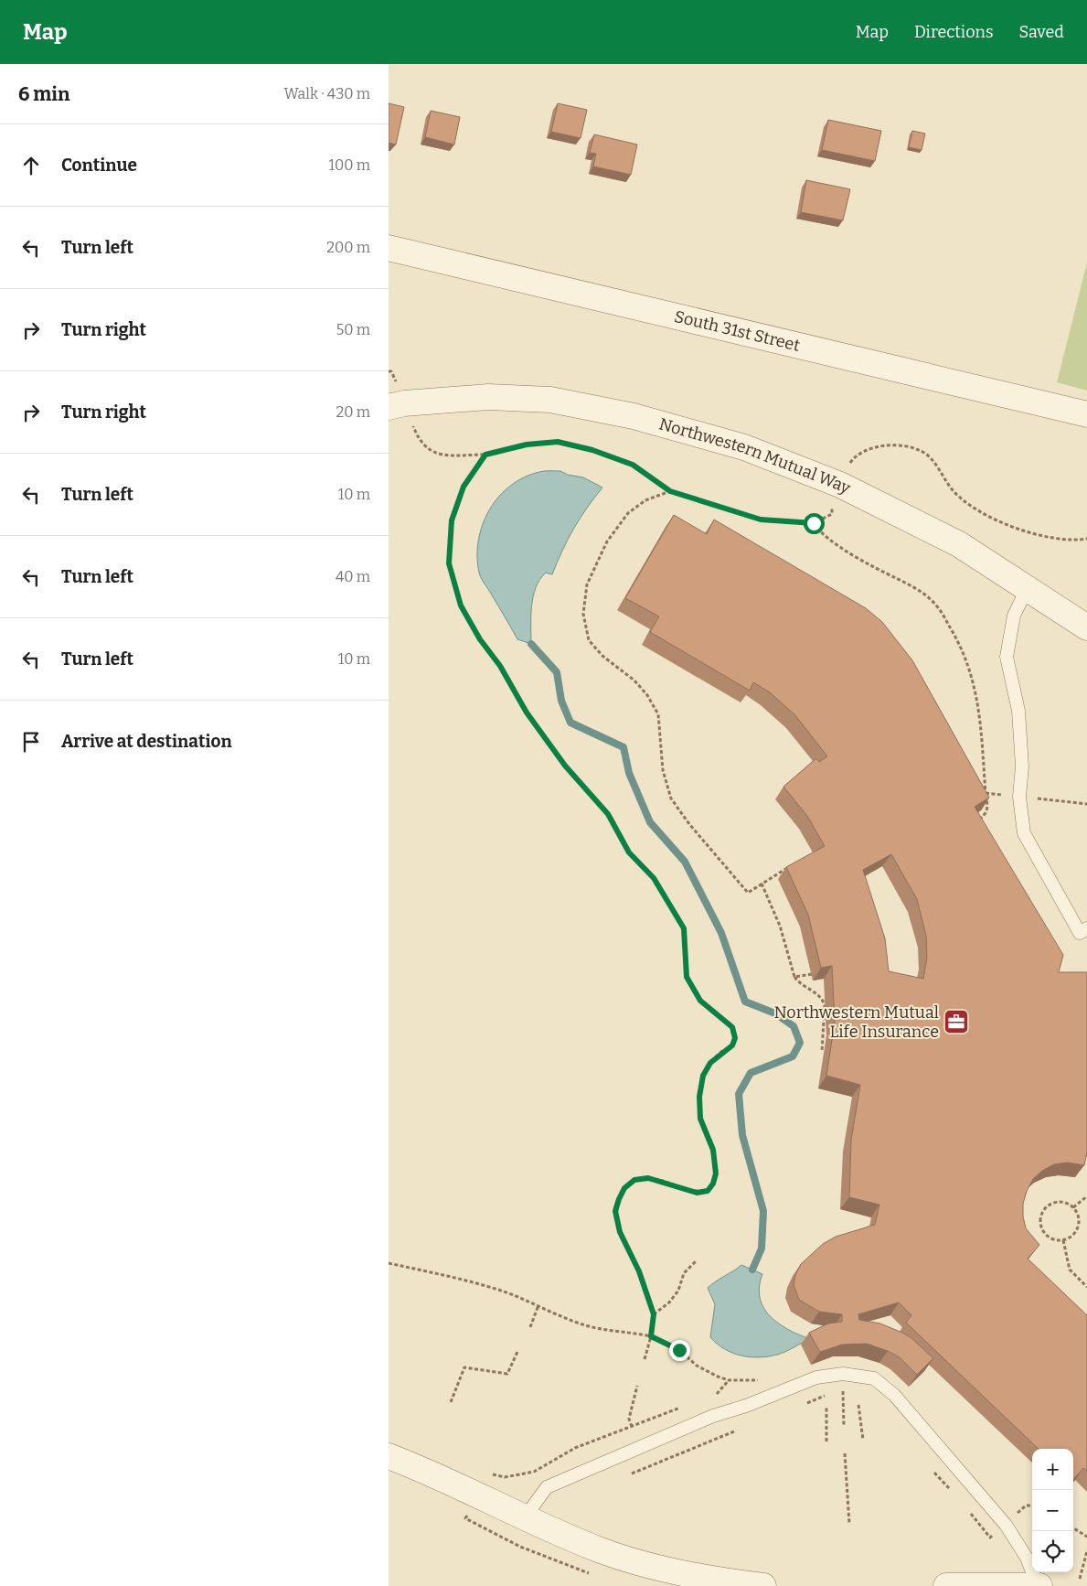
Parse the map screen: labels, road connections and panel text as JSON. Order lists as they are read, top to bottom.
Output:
{
  "streets": {
    "street": ["South 31st Street", "Northwestern Mutual Way"]
  },
  "places": {
    "office": ["Northwestern Mutual Life Insurance"]
  },
  "page": {
    "header": "Map",
    "nav": ["Map", "Directions", "Saved"],
    "heading": ["6 min", "Walk · 430 m"],
    "list": [
      ["Continue", "100 m"],
      ["Turn left", "200 m"],
      ["Turn right", "50 m"],
      ["Turn right", "20 m"],
      ["Turn left", "10 m"],
      ["Turn left", "40 m"],
      ["Turn left", "10 m"],
      "Arrive at destination"
    ],
    "map_buttons": ["+", "−"]
  }
}
